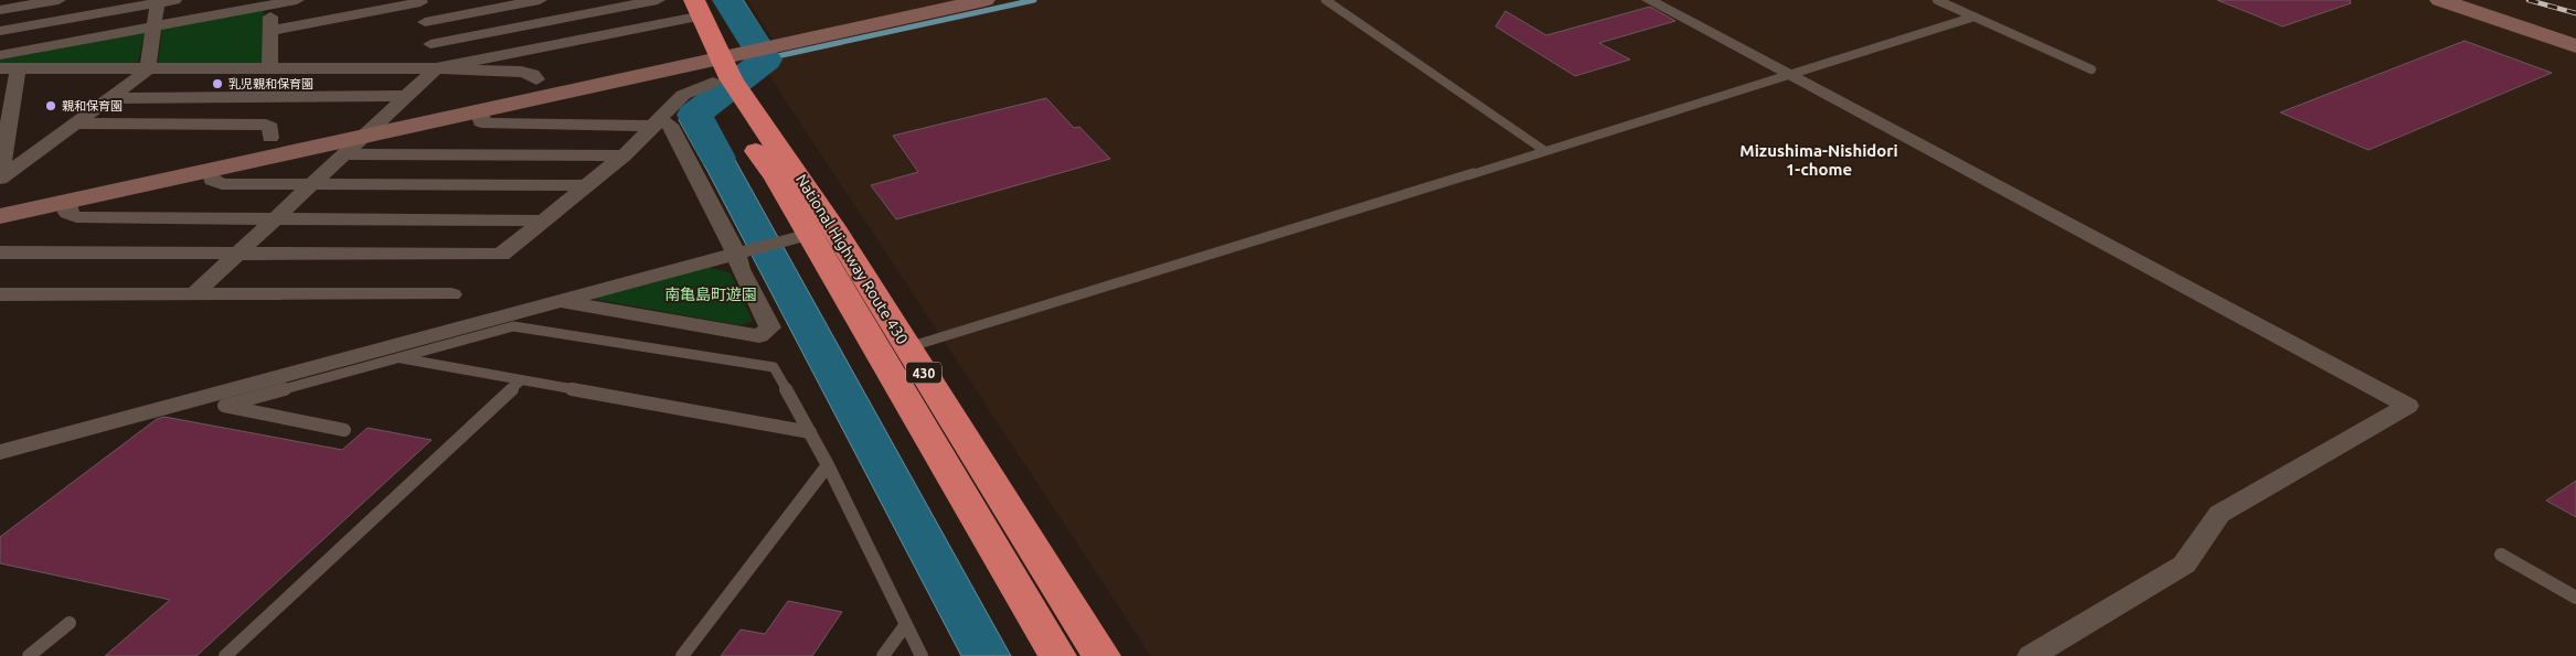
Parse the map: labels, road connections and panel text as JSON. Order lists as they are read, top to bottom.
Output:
{
  "streets": {
    "highway": ["National Highway Route 430", "430"]
  },
  "districts": ["Mizushima-Nishidori 1-chome"],
  "parks": ["南亀島町遊園"],
  "places": ["乳児親和保育園", "親和保育園"]
}
